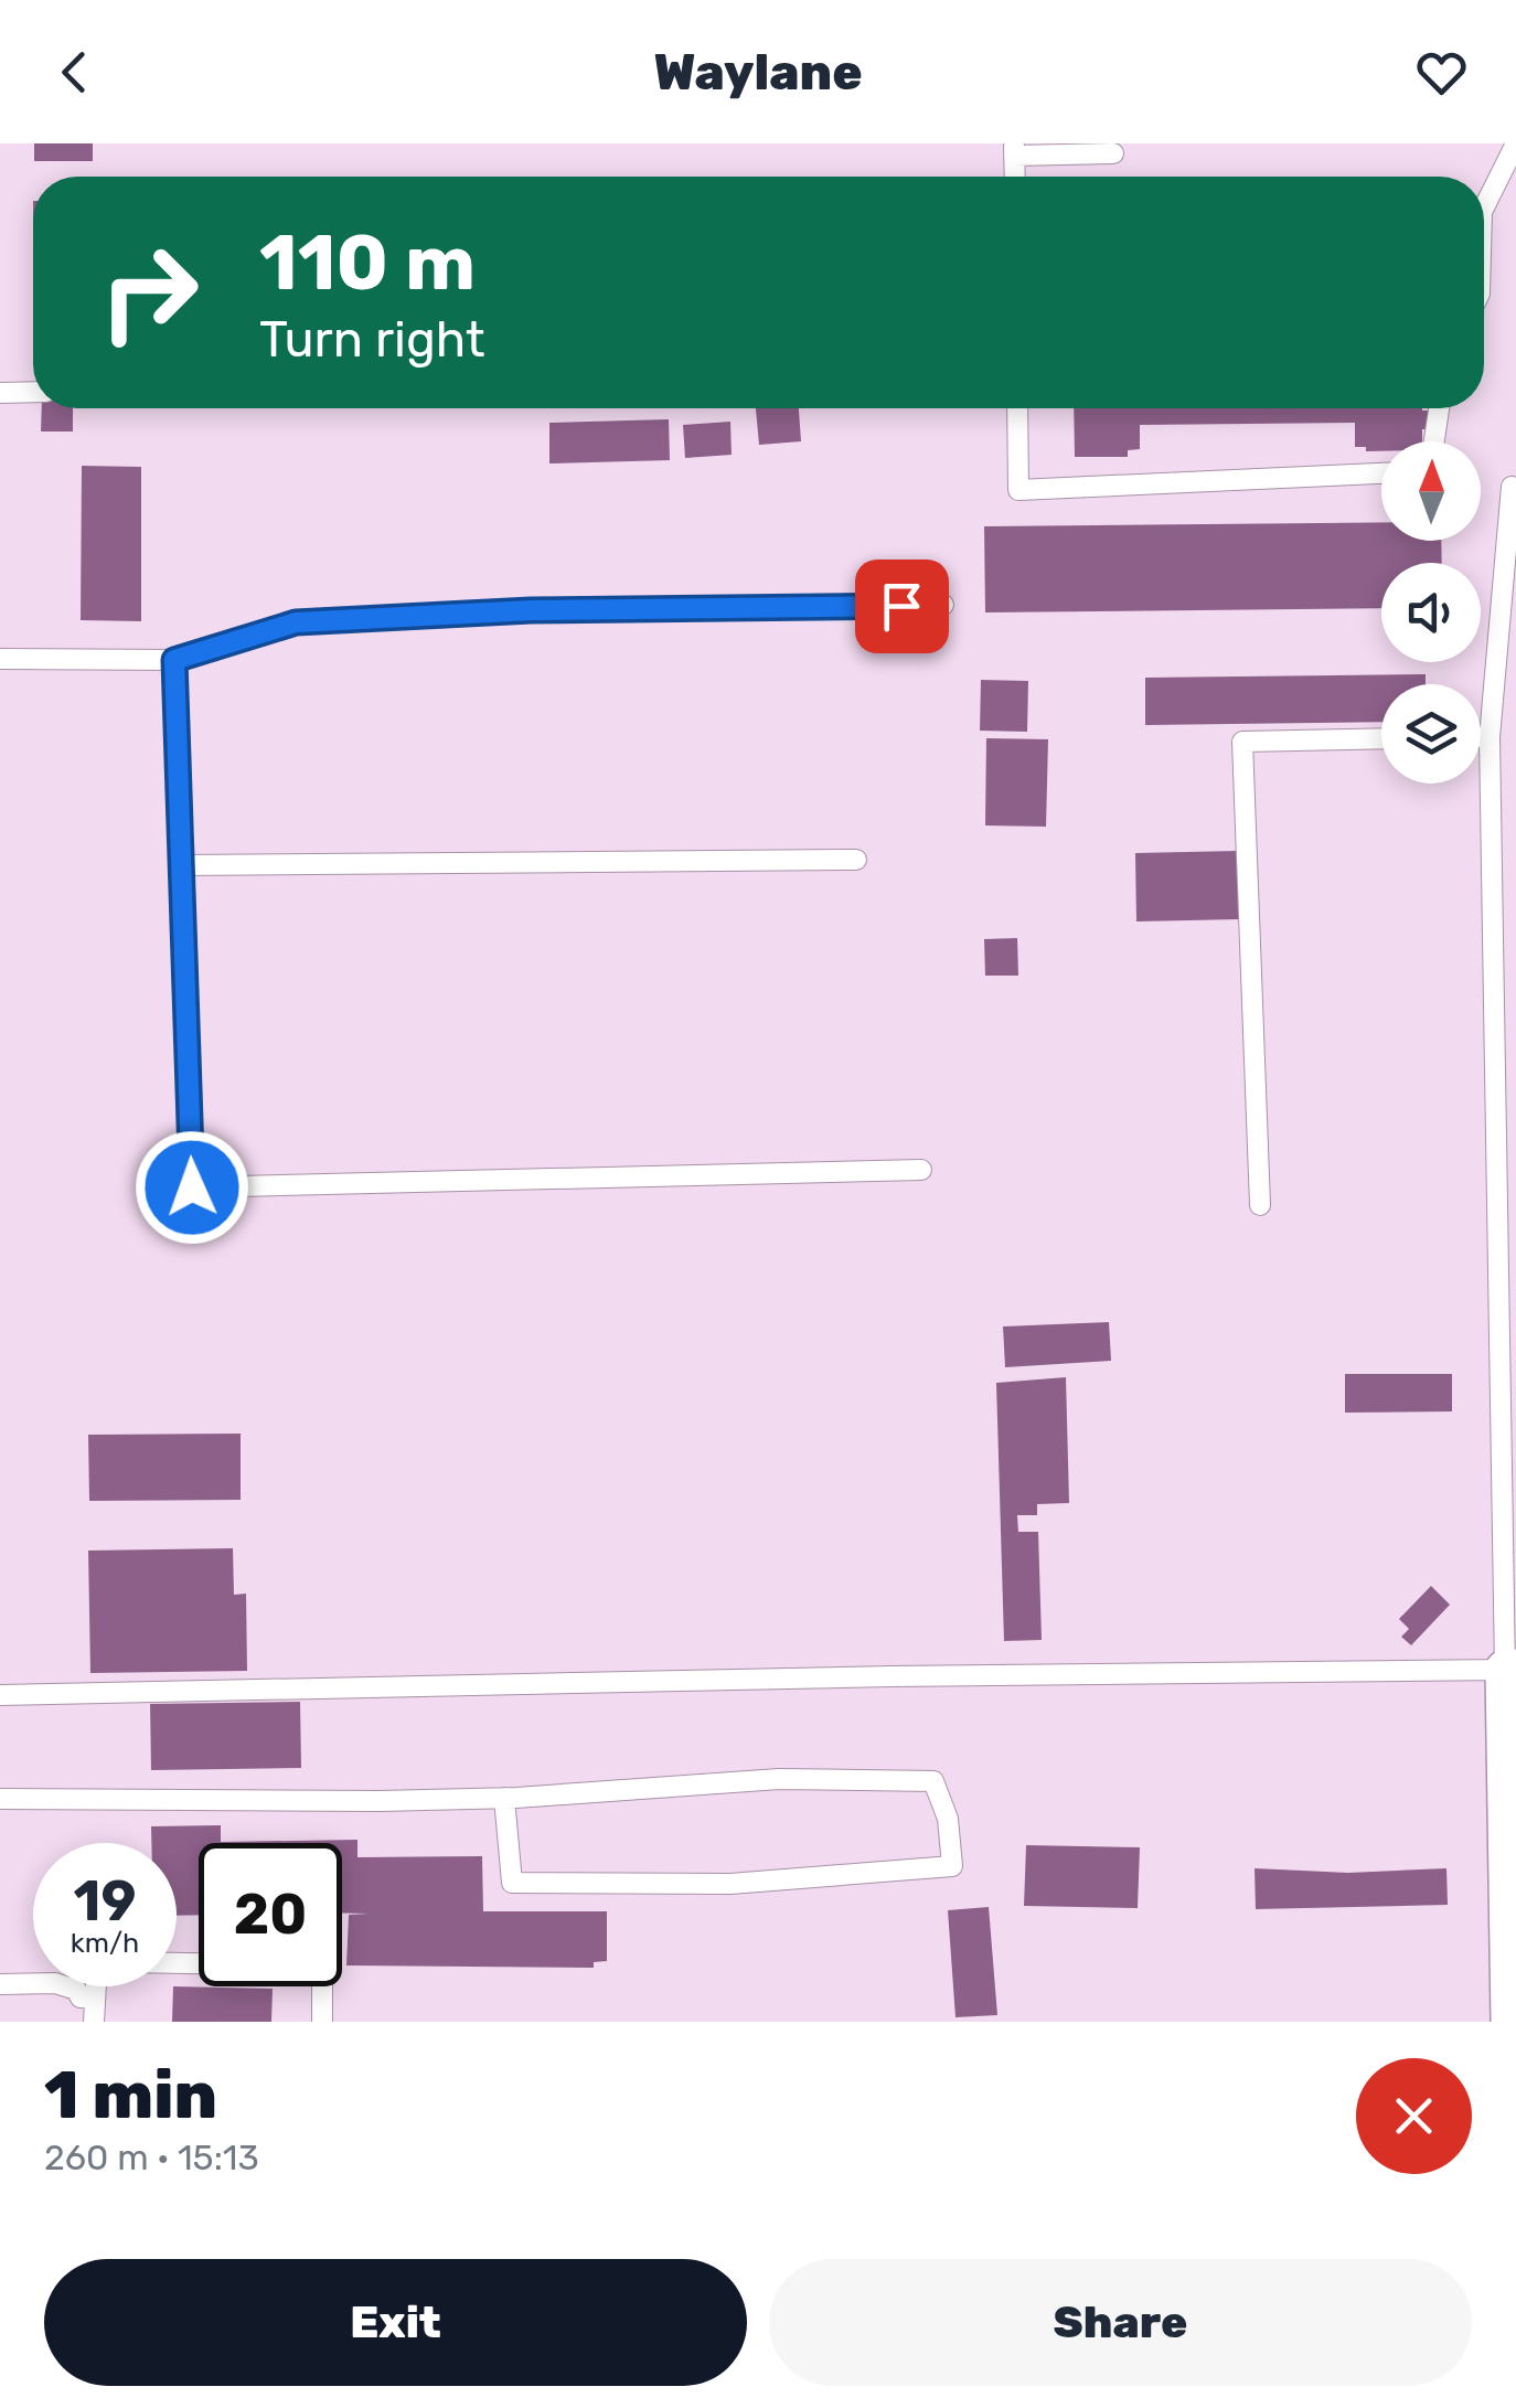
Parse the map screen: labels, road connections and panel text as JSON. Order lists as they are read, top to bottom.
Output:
{
  "north": "top",
  "page": {
    "header": "Waylane",
    "turn": ["110 m", "Turn right"],
    "speed": "19 km/h",
    "limit": "20",
    "heading": ["1 min", "260 m · 15:13"],
    "buttons": ["Exit", "Share"]
  }
}
